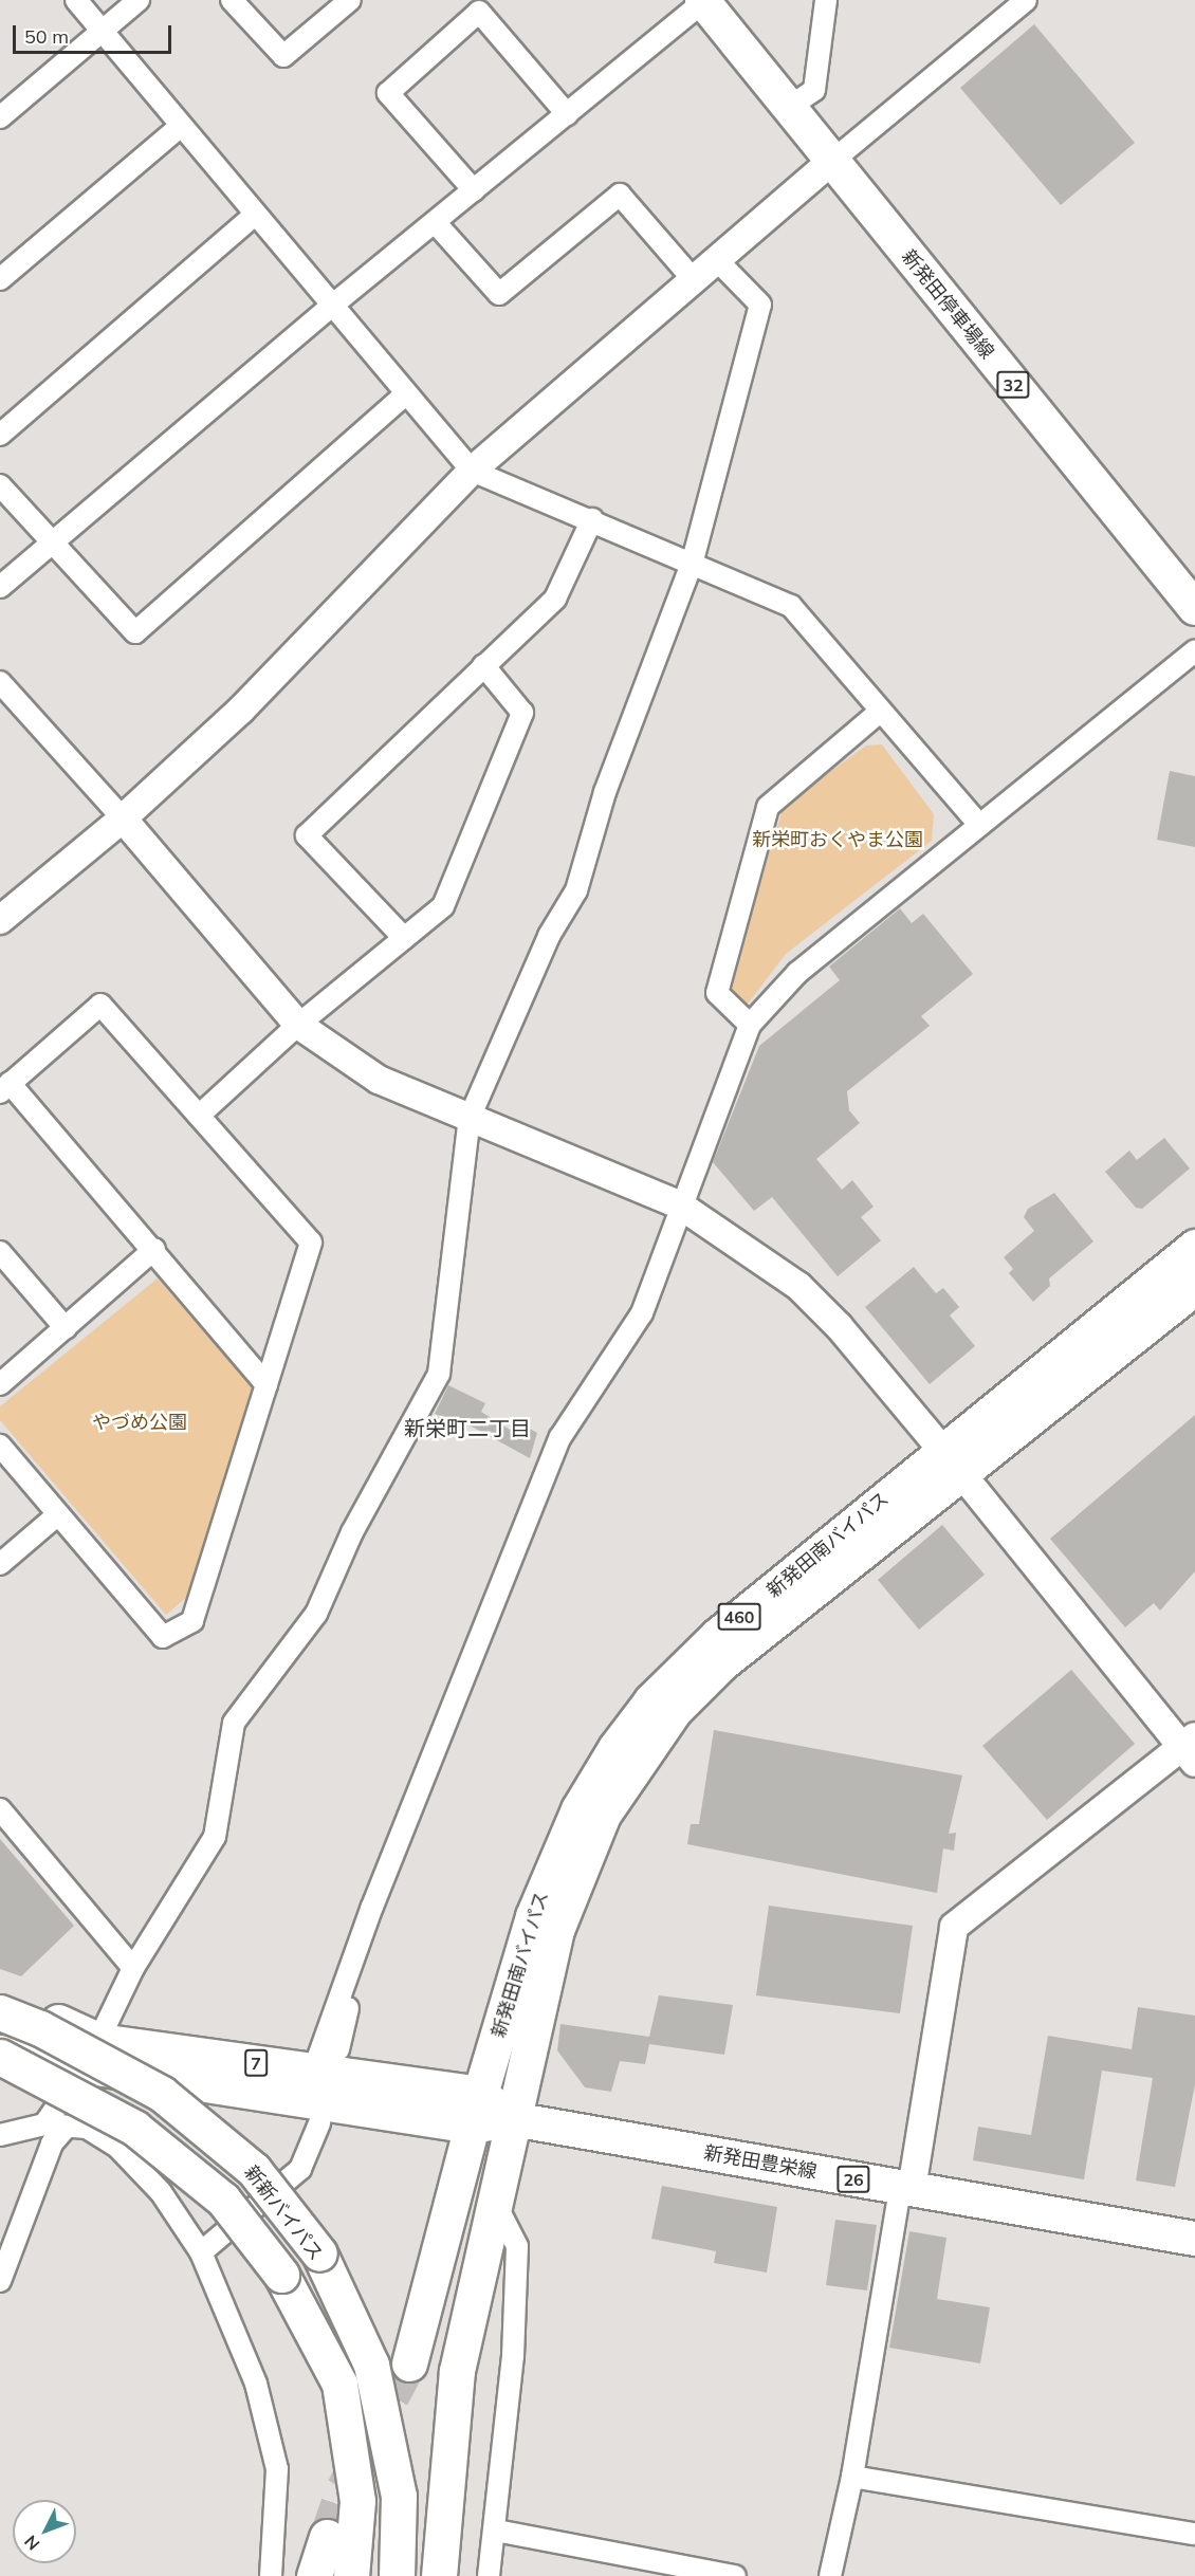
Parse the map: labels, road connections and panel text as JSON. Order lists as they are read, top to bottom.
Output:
{
  "streets": {
    "highway": [
      "新発田南バイパス",
      "460",
      "7",
      "新新バイパス"
    ],
    "main road": [
      "新発田停車場線",
      "32",
      "新発田豊栄線",
      "26"
    ]
  },
  "crossings": [
    ["新発田南バイパス", "7"],
    ["新発田南バイパス", "新発田豊栄線"],
    ["7", "新発田豊栄線"],
    ["7", "新新バイパス"]
  ],
  "districts": ["新栄町二丁目"],
  "parks": ["新栄町おくやま公園", "やづめ公園"],
  "scale_bar": "50 m",
  "north": "bottom left"
}
